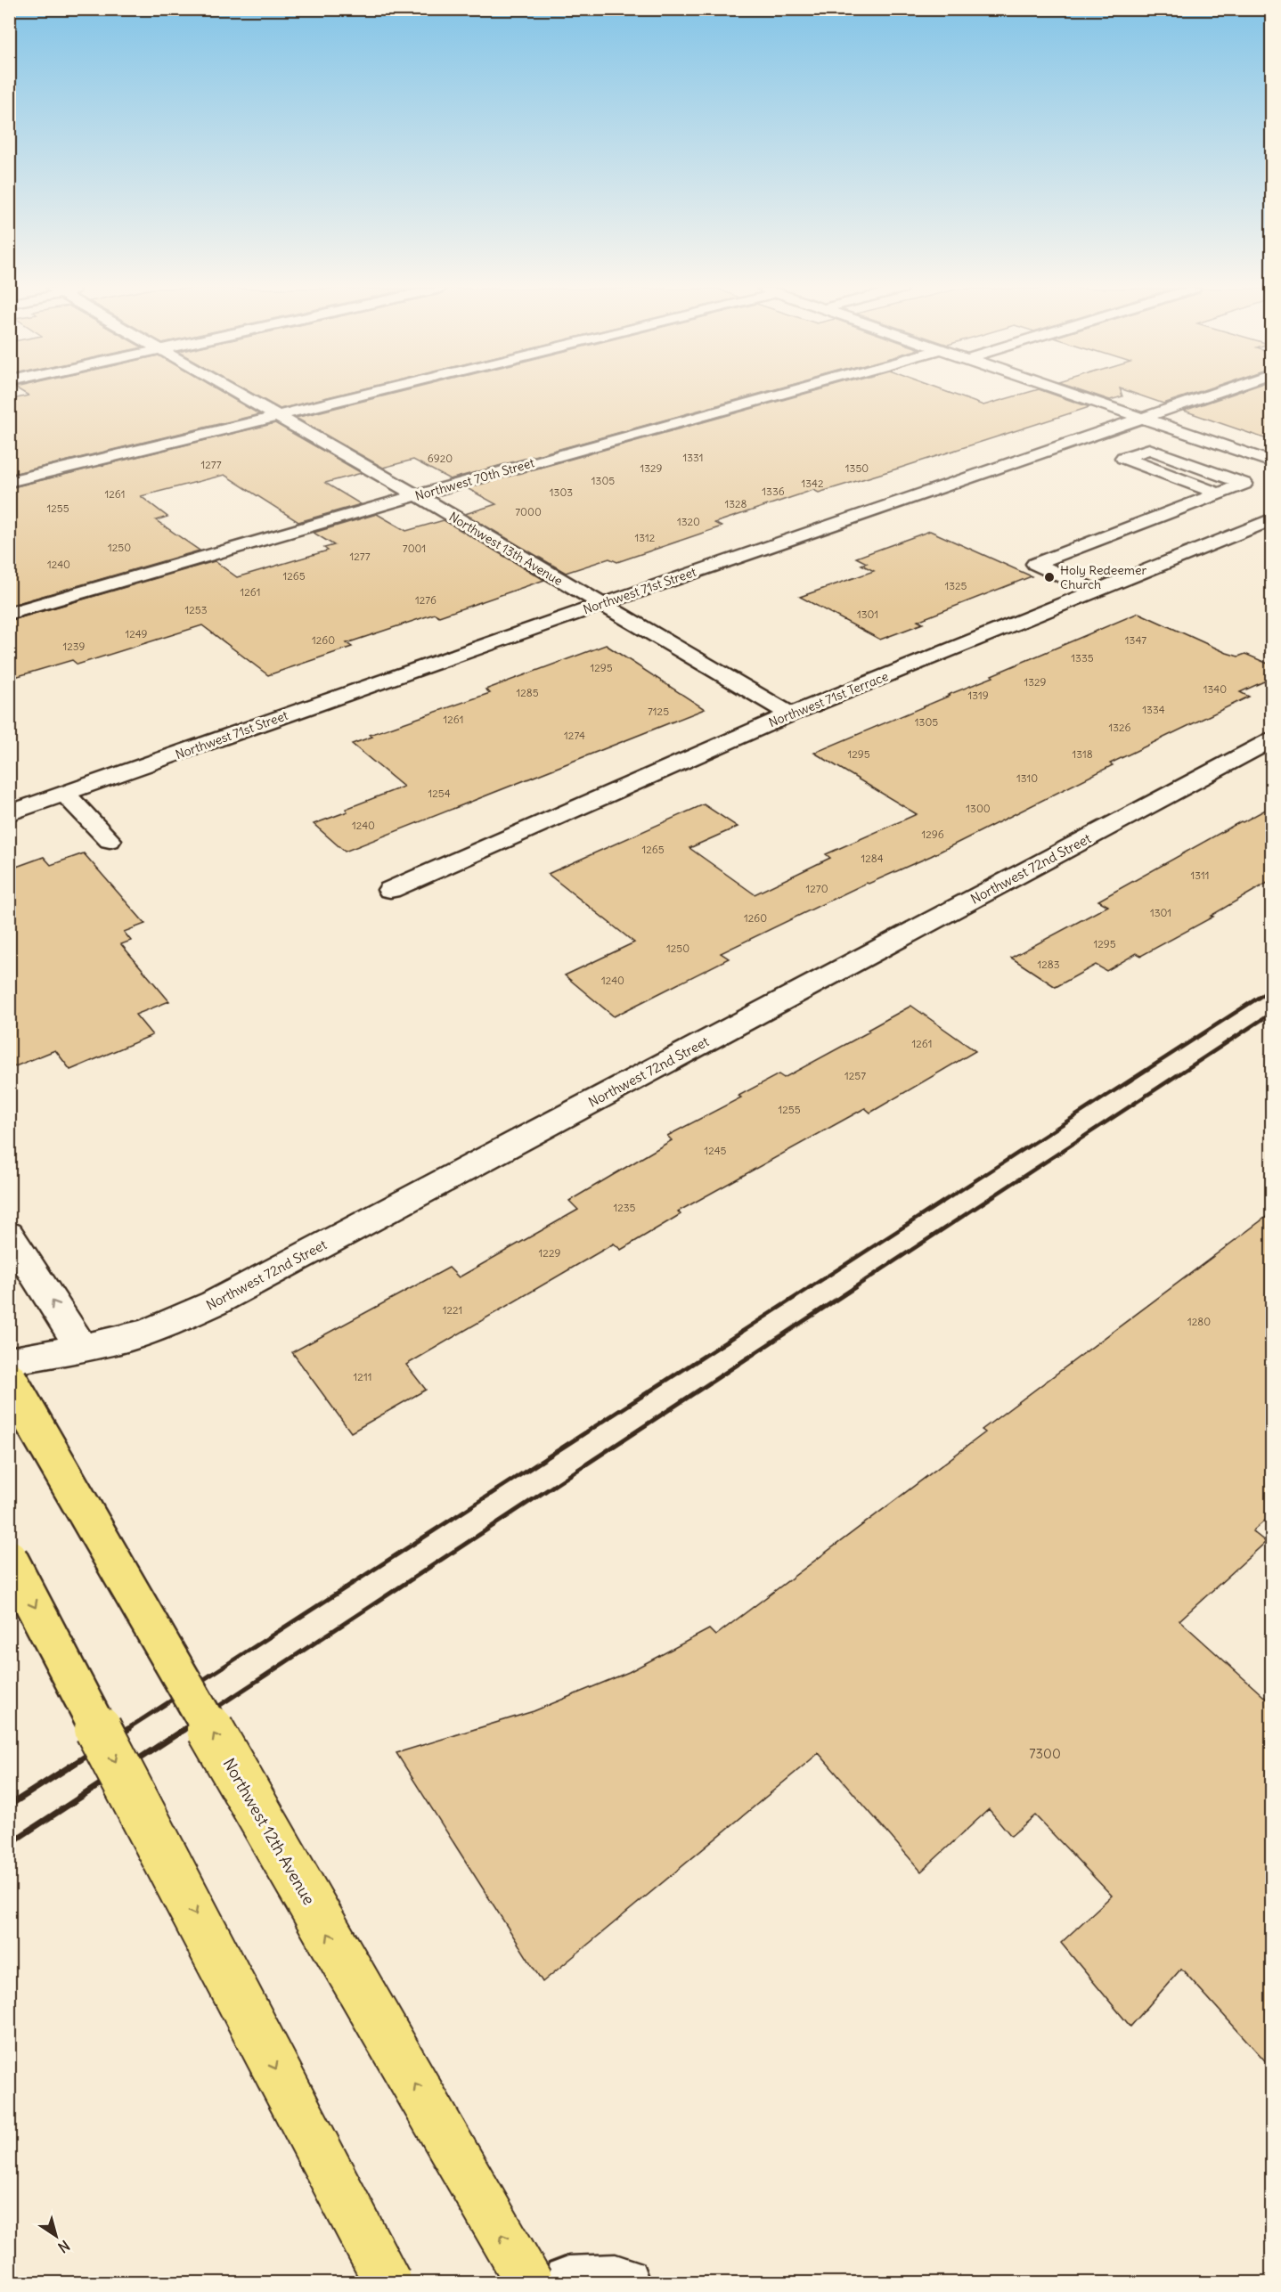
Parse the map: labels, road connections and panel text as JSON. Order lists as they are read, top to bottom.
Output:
{
  "streets": {
    "main road": ["Northwest 12th Avenue"],
    "street": [
      "Northwest 70th Street",
      "Northwest 13th Avenue",
      "Northwest 71st Street",
      "Northwest 71st Terrace",
      "Northwest 72nd Street"
    ]
  },
  "crossings": [
    ["Northwest 70th Street", "Northwest 13th Avenue"],
    ["Northwest 13th Avenue", "Northwest 71st Street"],
    ["Northwest 13th Avenue", "Northwest 71st Terrace"]
  ],
  "places": ["Holy Redeemer Church"],
  "house_numbers": [
    "1331",
    "6920",
    "1277",
    "1329",
    "1350",
    "1305",
    "1342",
    "1336",
    "1303",
    "1261",
    "1328",
    "1255",
    "7000",
    "1320",
    "1312",
    "1250",
    "7001",
    "1277",
    "1240",
    "1265",
    "1325",
    "1261",
    "1276",
    "1253",
    "1301",
    "1249",
    "1260",
    "1347",
    "1239",
    "1335",
    "1295",
    "1329",
    "1340",
    "1285",
    "1319",
    "1334",
    "7125",
    "1261",
    "1305",
    "1326",
    "1274",
    "1295",
    "1318",
    "1310",
    "1254",
    "1300",
    "1240",
    "1296",
    "1265",
    "1284",
    "1311",
    "1270",
    "1301",
    "1260",
    "1295",
    "1250",
    "1283",
    "1240",
    "1261",
    "1257",
    "1255",
    "1245",
    "1235",
    "1229",
    "1221",
    "1280",
    "1211",
    "7300"
  ],
  "north": "bottom right"
}
